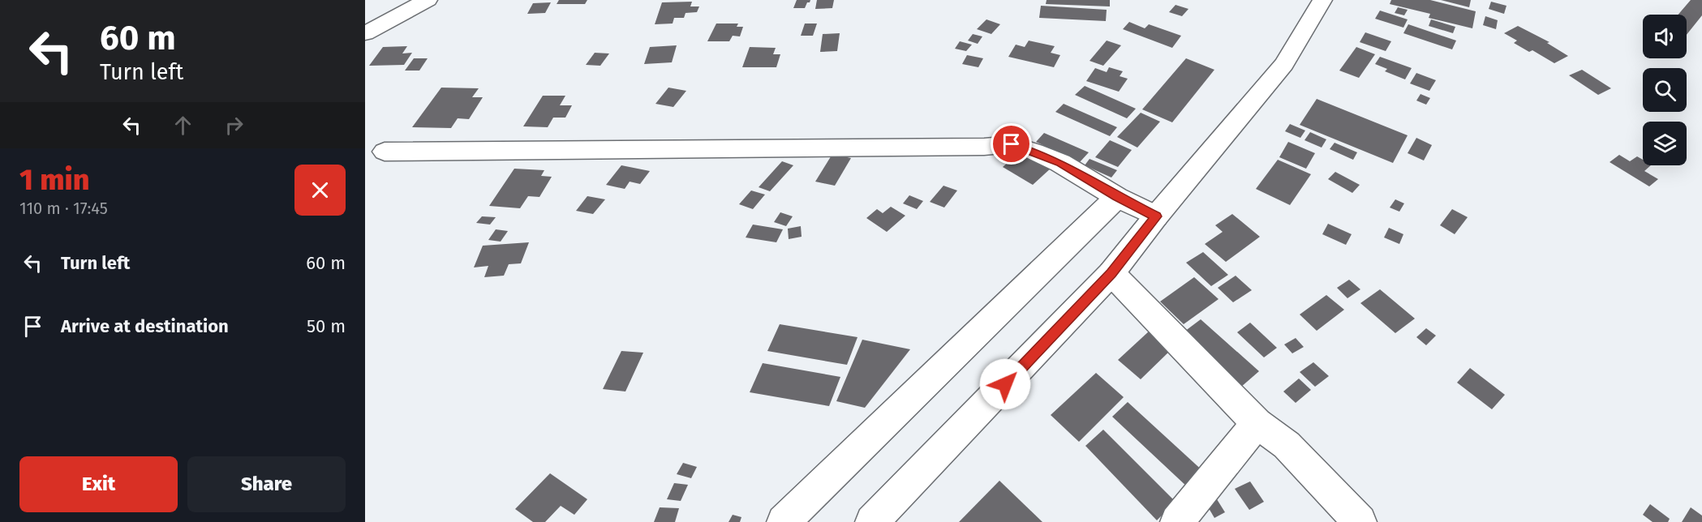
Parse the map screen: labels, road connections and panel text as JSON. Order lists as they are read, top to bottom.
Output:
{
  "page": {
    "turn": ["60 m", "Turn left"],
    "heading": ["1 min", "110 m · 17:45"],
    "list": [
      {
        "name": "Turn left",
        "value": "60 m"
      },
      {
        "name": "Arrive at destination",
        "value": "50 m"
      }
    ],
    "buttons": ["Exit", "Share"]
  }
}
